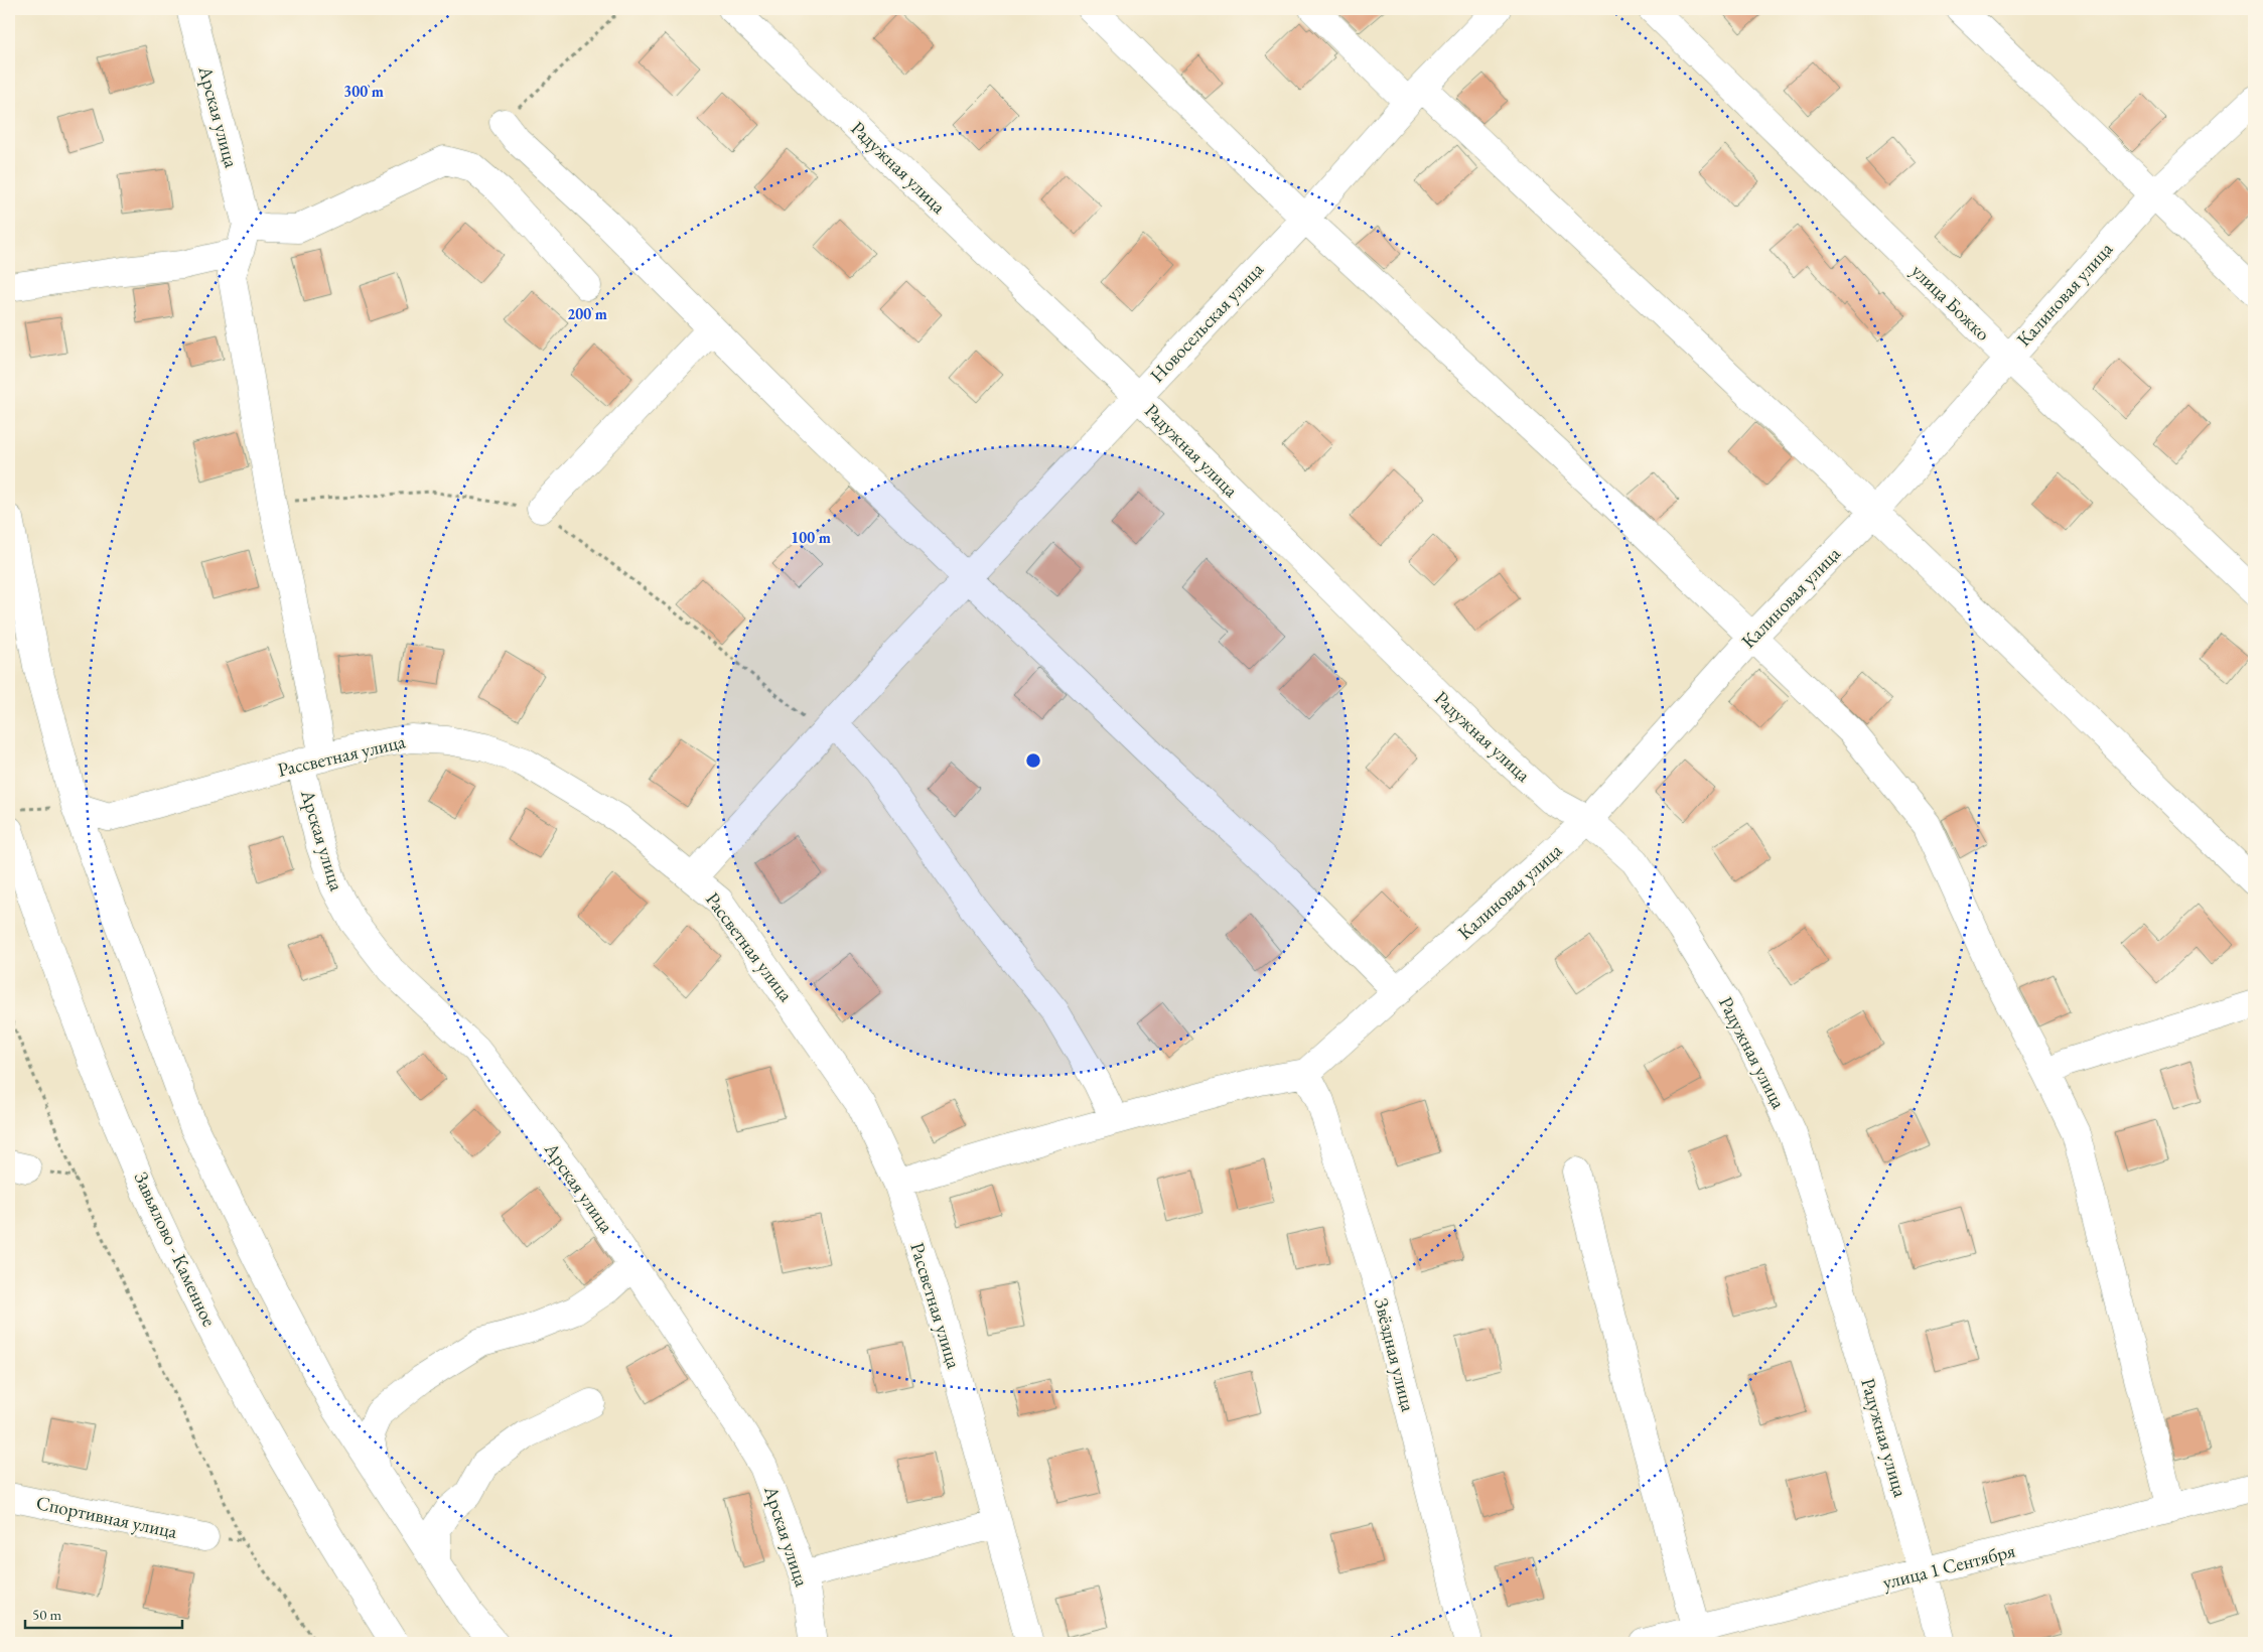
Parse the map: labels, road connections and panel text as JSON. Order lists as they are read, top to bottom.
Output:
{
  "streets": {
    "street": [
      "Арская улица",
      "Радужная улица",
      "Калиновая улица",
      "улица Божко",
      "Новосельская улица",
      "Рассветная улица",
      "Завьялово - Каменное",
      "Звёздная улица",
      "Спортивная улица",
      "улица 1 Сентября"
    ]
  },
  "crossings": [
    ["Арская улица", "Рассветная улица"],
    ["Радужная улица", "Калиновая улица"],
    ["Радужная улица", "Новосельская улица"],
    ["Радужная улица", "улица 1 Сентября"],
    ["Калиновая улица", "улица Божко"],
    ["Калиновая улица", "Звёздная улица"],
    ["Новосельская улица", "Рассветная улица"]
  ],
  "scale_bar": "50 m",
  "rings": ["300 m", "200 m", "100 m"]
}
